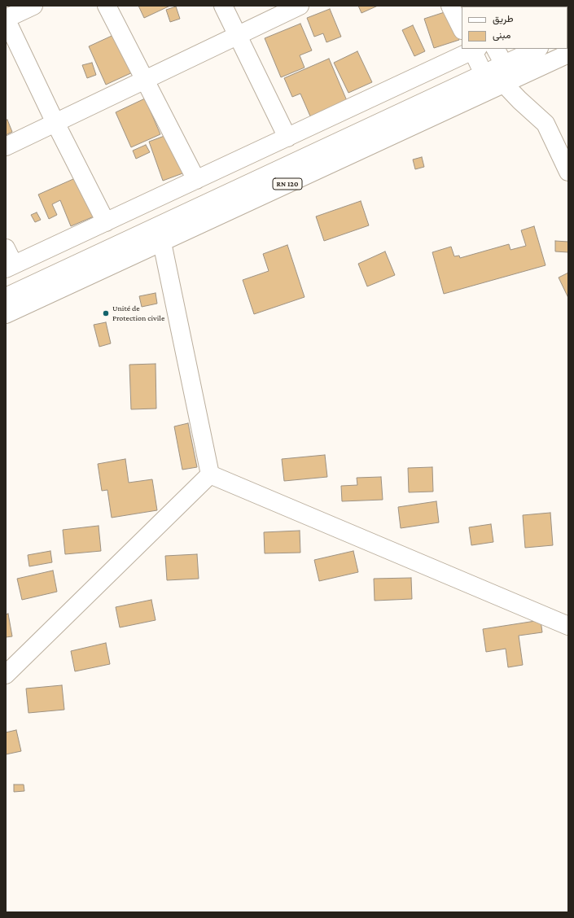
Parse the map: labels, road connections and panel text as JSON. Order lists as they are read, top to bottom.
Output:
{
  "streets": {
    "street": ["RN 120"]
  },
  "places": ["Unité de Protection civile"],
  "legend": ["طريق", "مبنى"]
}
